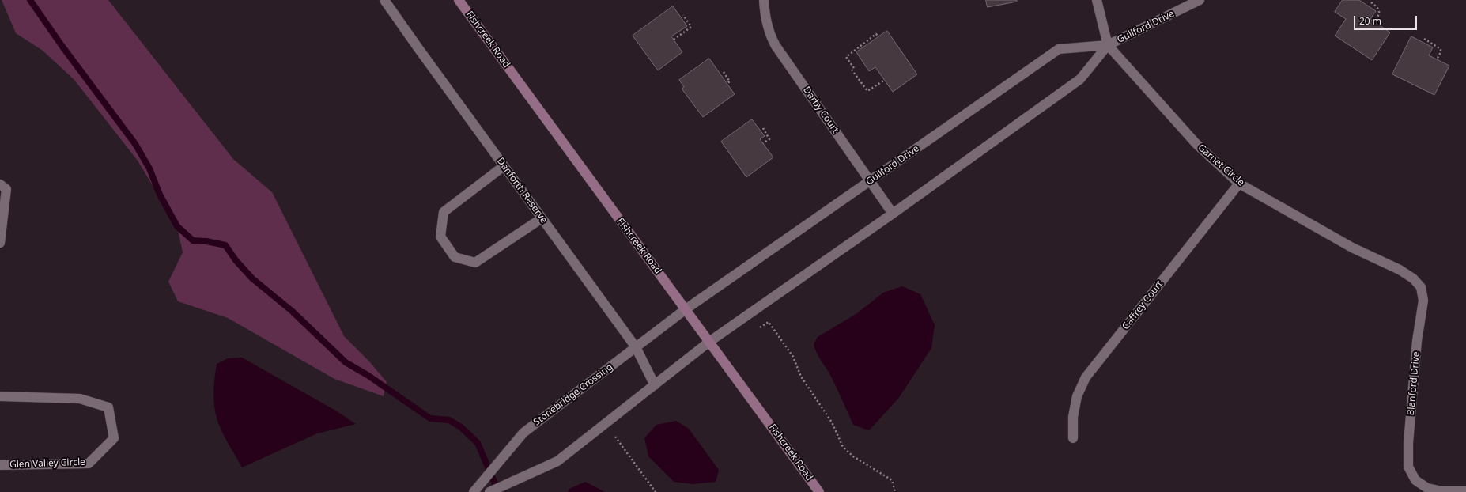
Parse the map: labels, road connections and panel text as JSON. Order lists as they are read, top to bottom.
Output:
{
  "streets": {
    "main road": ["Fishcreek Road"],
    "street": [
      "Guilford Drive",
      "Darby Court",
      "Garnet Circle",
      "Danforth Reserve",
      "Caffrey Court",
      "Blanford Drive",
      "Stonebridge Crossing",
      "Glen Valley Circle"
    ]
  },
  "crossings": [
    ["Guilford Drive", "Fishcreek Road"],
    ["Guilford Drive", "Darby Court"],
    ["Guilford Drive", "Garnet Circle"],
    ["Guilford Drive", "Stonebridge Crossing"],
    ["Fishcreek Road", "Stonebridge Crossing"],
    ["Garnet Circle", "Caffrey Court"],
    ["Garnet Circle", "Blanford Drive"],
    ["Danforth Reserve", "Stonebridge Crossing"]
  ],
  "scale_bar": "20 m"
}
